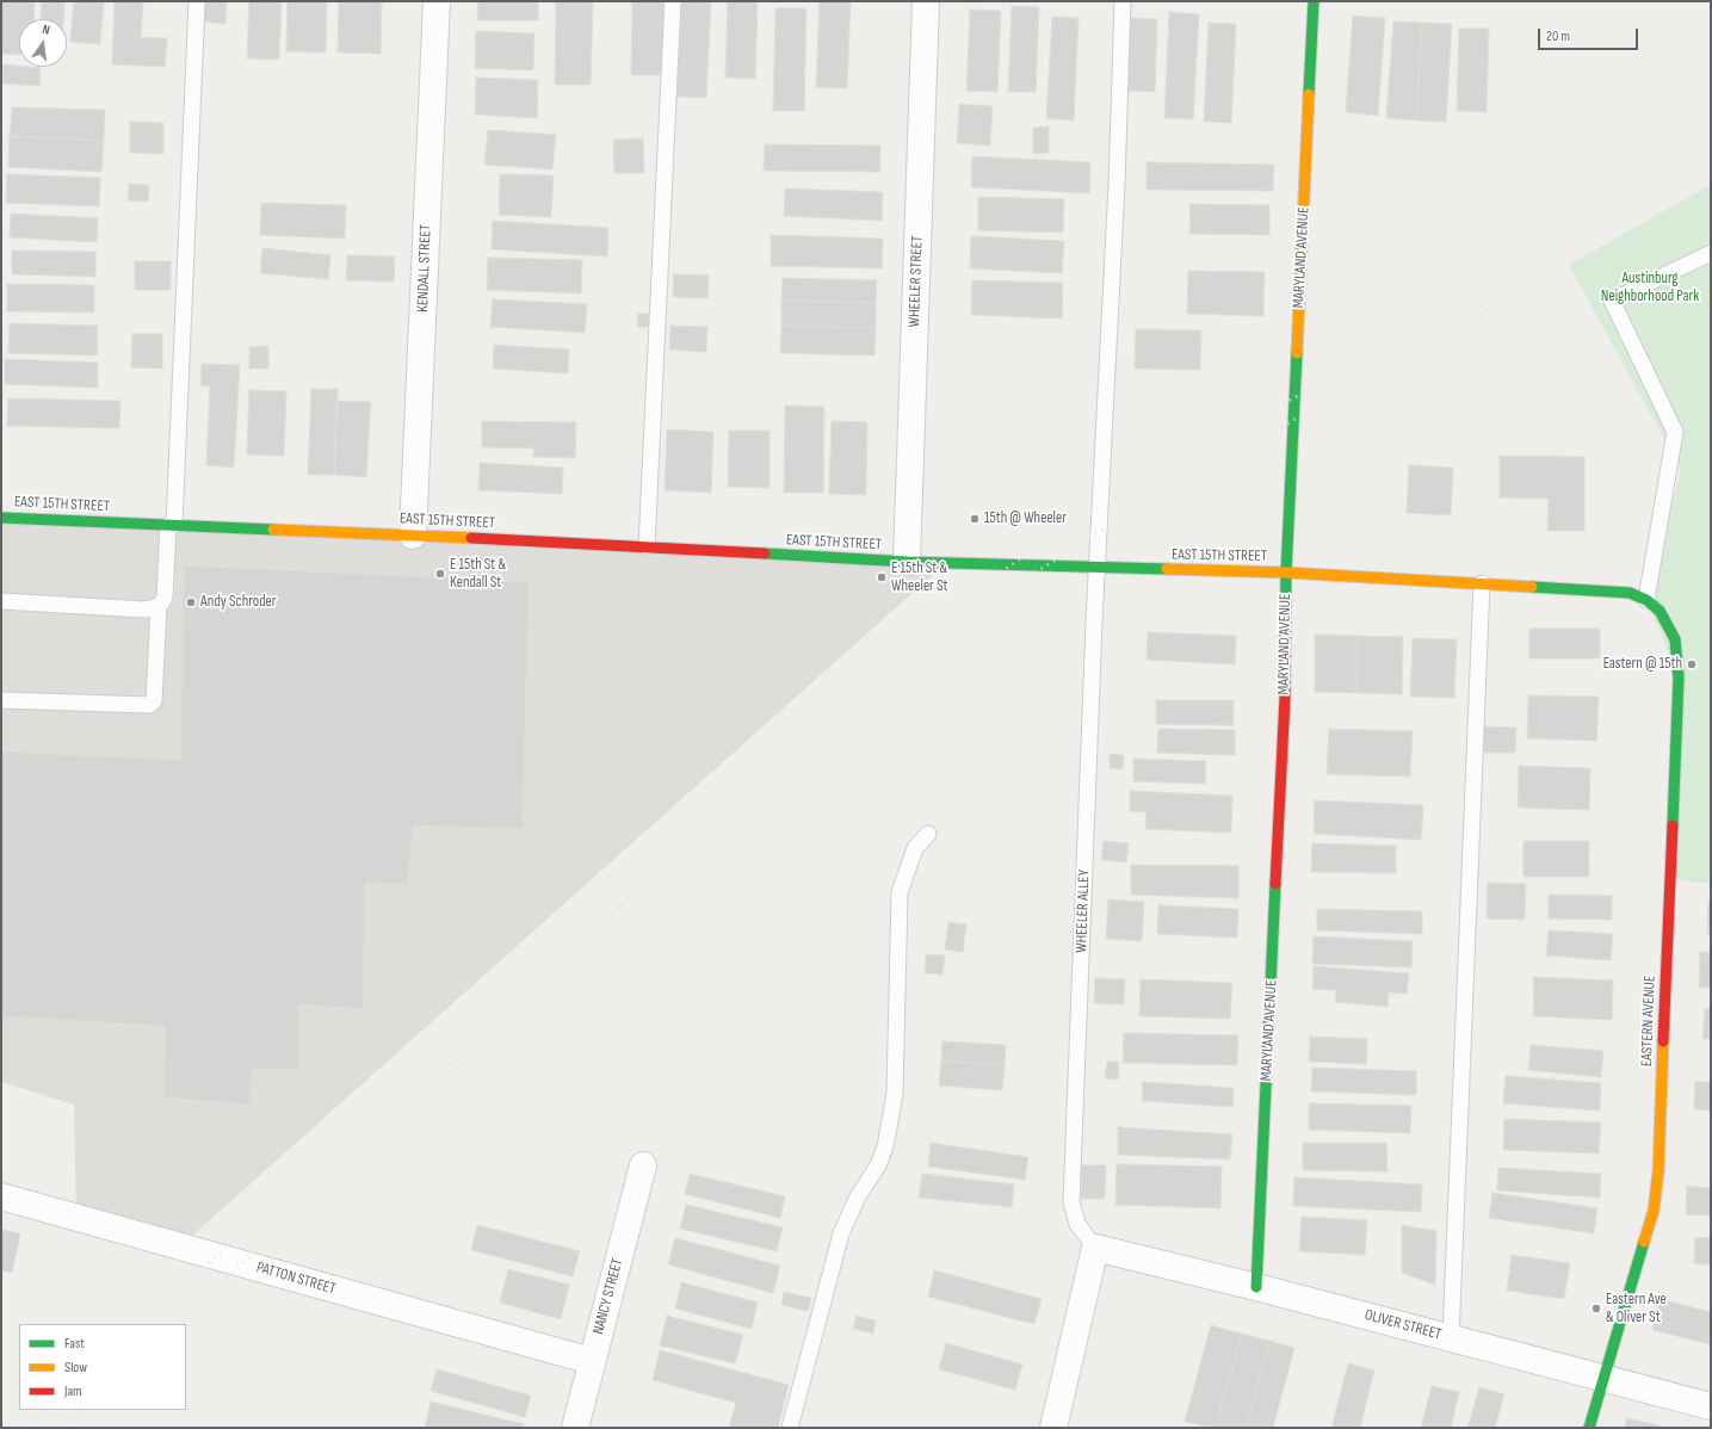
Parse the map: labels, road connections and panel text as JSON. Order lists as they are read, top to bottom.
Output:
{
  "streets": {
    "street": [
      "MARYLAND AVENUE",
      "KENDALL STREET",
      "WHEELER STREET",
      "EAST 15TH STREET",
      "EASTERN AVENUE",
      "PATTON STREET",
      "NANCY STREET",
      "OLIVER STREET"
    ],
    "lane": ["WHEELER ALLEY"]
  },
  "crossings": [
    ["MARYLAND AVENUE", "EAST 15TH STREET"],
    ["MARYLAND AVENUE", "OLIVER STREET"],
    ["KENDALL STREET", "EAST 15TH STREET"],
    ["WHEELER STREET", "EAST 15TH STREET"],
    ["EAST 15TH STREET", "WHEELER ALLEY"],
    ["EAST 15TH STREET", "EASTERN AVENUE"],
    ["WHEELER ALLEY", "OLIVER STREET"],
    ["EASTERN AVENUE", "OLIVER STREET"],
    ["PATTON STREET", "NANCY STREET"]
  ],
  "parks": ["Austinburg Neighborhood Park"],
  "places": [
    "15th @ Wheeler",
    "E 15th St & Kendall St",
    "E 15th St & Wheeler St",
    "Andy Schroder",
    "Eastern @ 15th",
    "Eastern Ave & Oliver St"
  ],
  "legend": ["Fast", "Slow", "Jam"],
  "scale_bar": "20 m",
  "north": "top"
}
